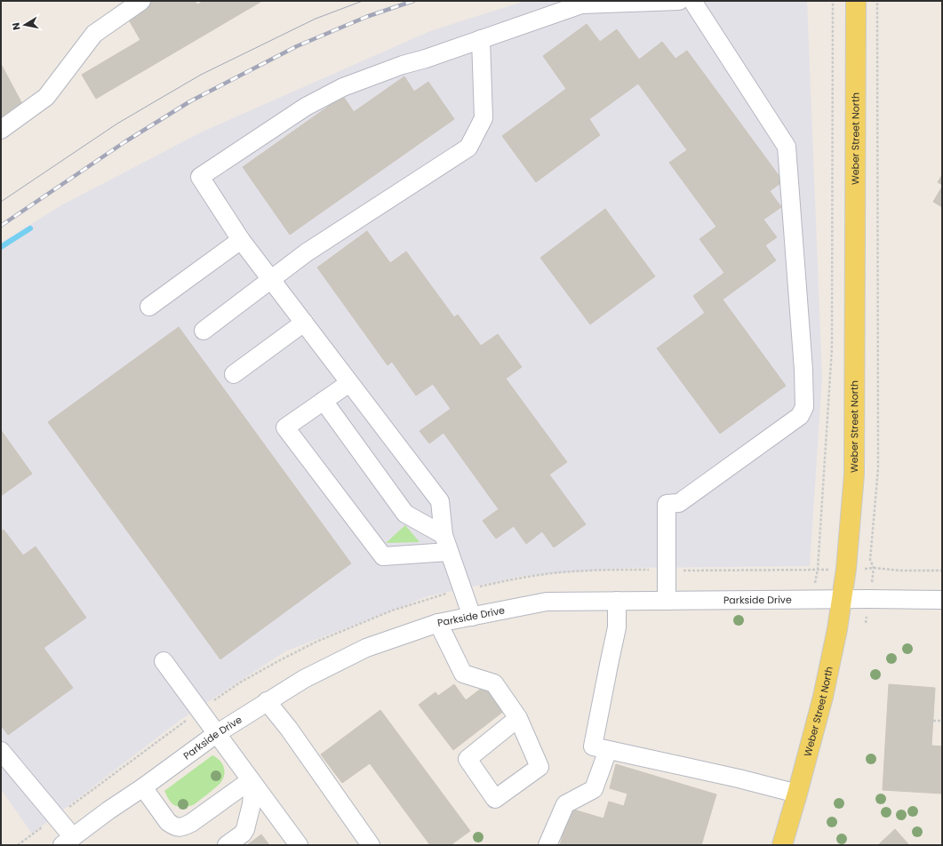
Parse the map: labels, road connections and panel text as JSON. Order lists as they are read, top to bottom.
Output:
{
  "streets": {
    "main road": ["Weber Street North"],
    "street": ["Parkside Drive"]
  },
  "crossings": [
    ["Weber Street North", "Parkside Drive"]
  ],
  "north": "left"
}
